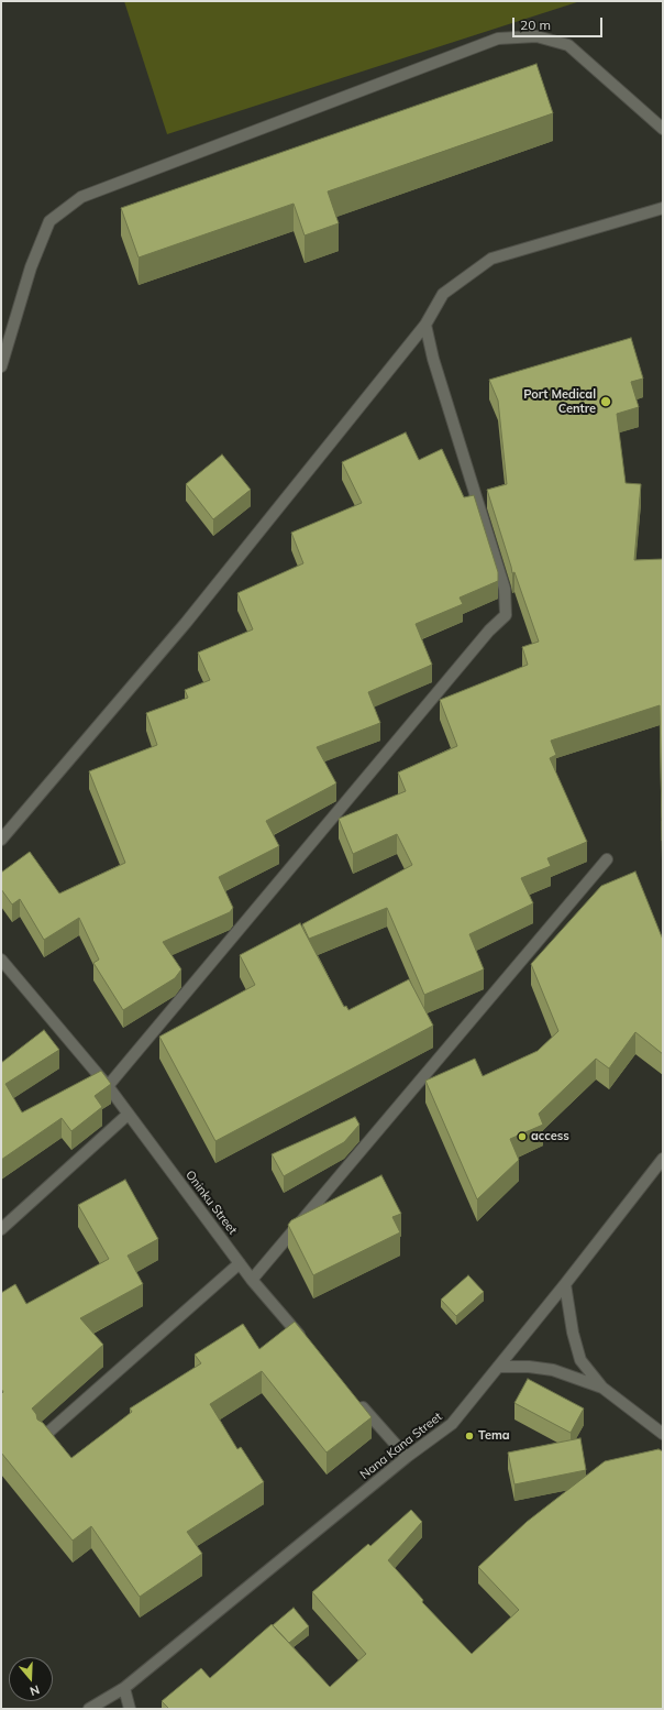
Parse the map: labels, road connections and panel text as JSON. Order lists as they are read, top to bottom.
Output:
{
  "streets": {
    "street": ["Oninku Street", "Nana Kana Street"]
  },
  "places": ["Port Medical Centre", "access", "Tema"],
  "scale_bar": "20 m",
  "north": "bottom"
}
